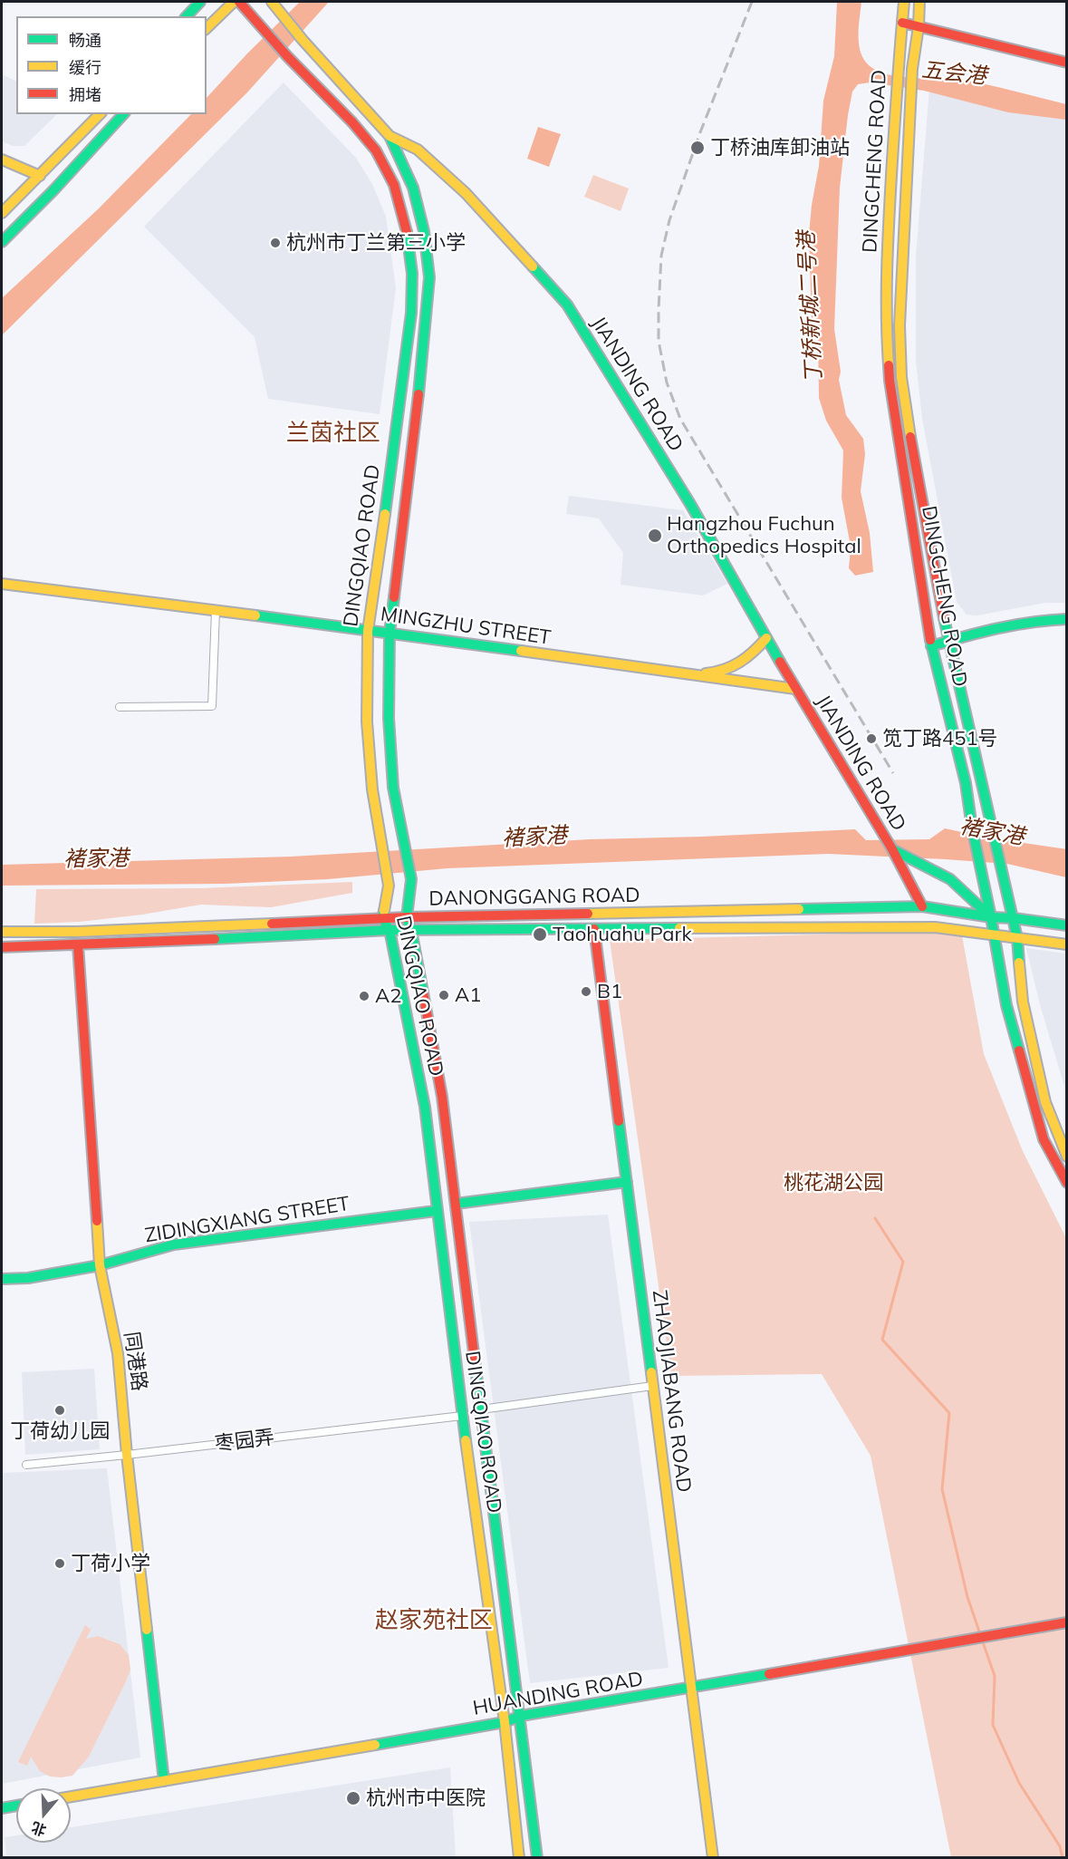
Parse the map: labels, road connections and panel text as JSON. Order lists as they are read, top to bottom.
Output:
{
  "streets": {
    "main road": [
      "DINGCHENG ROAD",
      "JIANDING ROAD",
      "DINGQIAO ROAD",
      "MINGZHU STREET",
      "DANONGGANG ROAD",
      "ZIDINGXIANG STREET",
      "同港路",
      "ZHAOJIABANG ROAD",
      "HUANDING ROAD"
    ],
    "street": ["枣园弄"]
  },
  "crossings": [
    ["DINGCHENG ROAD", "JIANDING ROAD"],
    ["DINGCHENG ROAD", "DANONGGANG ROAD"],
    ["JIANDING ROAD", "DINGQIAO ROAD"],
    ["JIANDING ROAD", "MINGZHU STREET"],
    ["JIANDING ROAD", "DANONGGANG ROAD"],
    ["DINGQIAO ROAD", "MINGZHU STREET"],
    ["DINGQIAO ROAD", "DANONGGANG ROAD"],
    ["DINGQIAO ROAD", "ZIDINGXIANG STREET"],
    ["DINGQIAO ROAD", "枣园弄"],
    ["DINGQIAO ROAD", "HUANDING ROAD"],
    ["DANONGGANG ROAD", "同港路"],
    ["DANONGGANG ROAD", "ZHAOJIABANG ROAD"],
    ["ZIDINGXIANG STREET", "同港路"],
    ["同港路", "枣园弄"],
    ["同港路", "HUANDING ROAD"],
    ["ZHAOJIABANG ROAD", "HUANDING ROAD"]
  ],
  "districts": ["兰茵社区", "赵家苑社区"],
  "water": ["五会港", "丁桥新城二号港", "褚家港"],
  "parks": ["桃花湖公园"],
  "places": [
    "丁桥油库卸油站",
    "杭州市丁兰第三小学",
    "Hangzhou Fuchun Orthopedics Hospital",
    "笕丁路451号",
    "Taohuahu Park",
    "B1",
    "A1",
    "A2",
    "丁荷幼儿园",
    "丁荷小学",
    "杭州市中医院"
  ],
  "legend": ["畅通", "缓行", "拥堵"],
  "north": "bottom"
}
